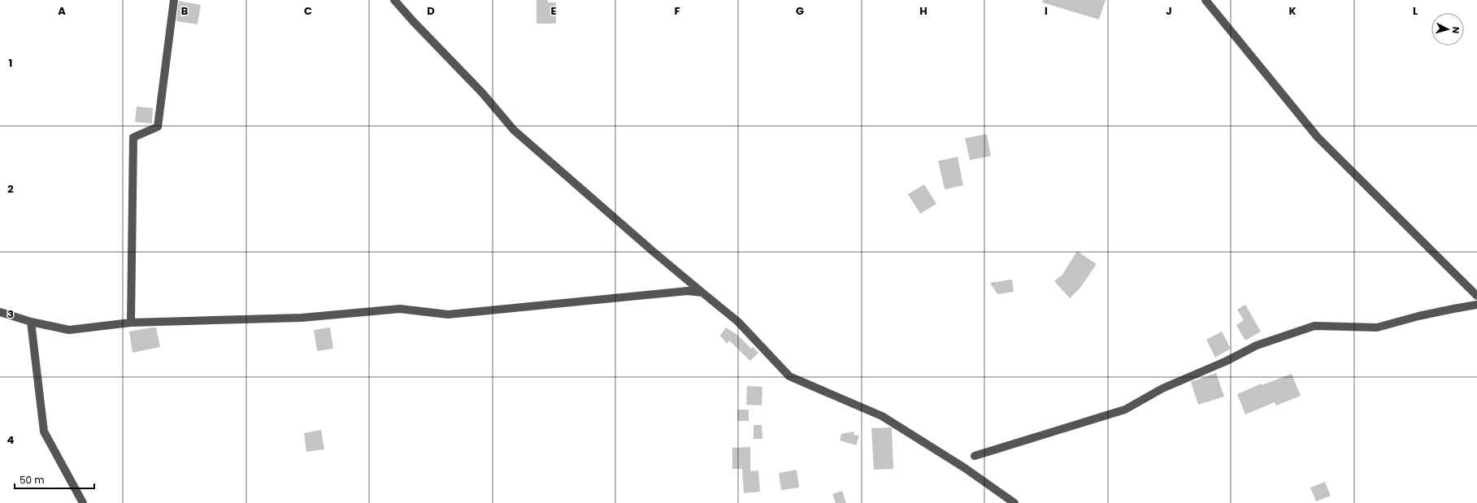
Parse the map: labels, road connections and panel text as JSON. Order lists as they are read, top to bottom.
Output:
{
  "scale_bar": "50 m",
  "north": "right",
  "grid": {
    "columns": [
      "A",
      "B",
      "C",
      "D",
      "E",
      "F",
      "G",
      "H",
      "I",
      "J",
      "K",
      "L"
    ],
    "rows": [
      "1",
      "2",
      "3",
      "4"
    ]
  }
}
